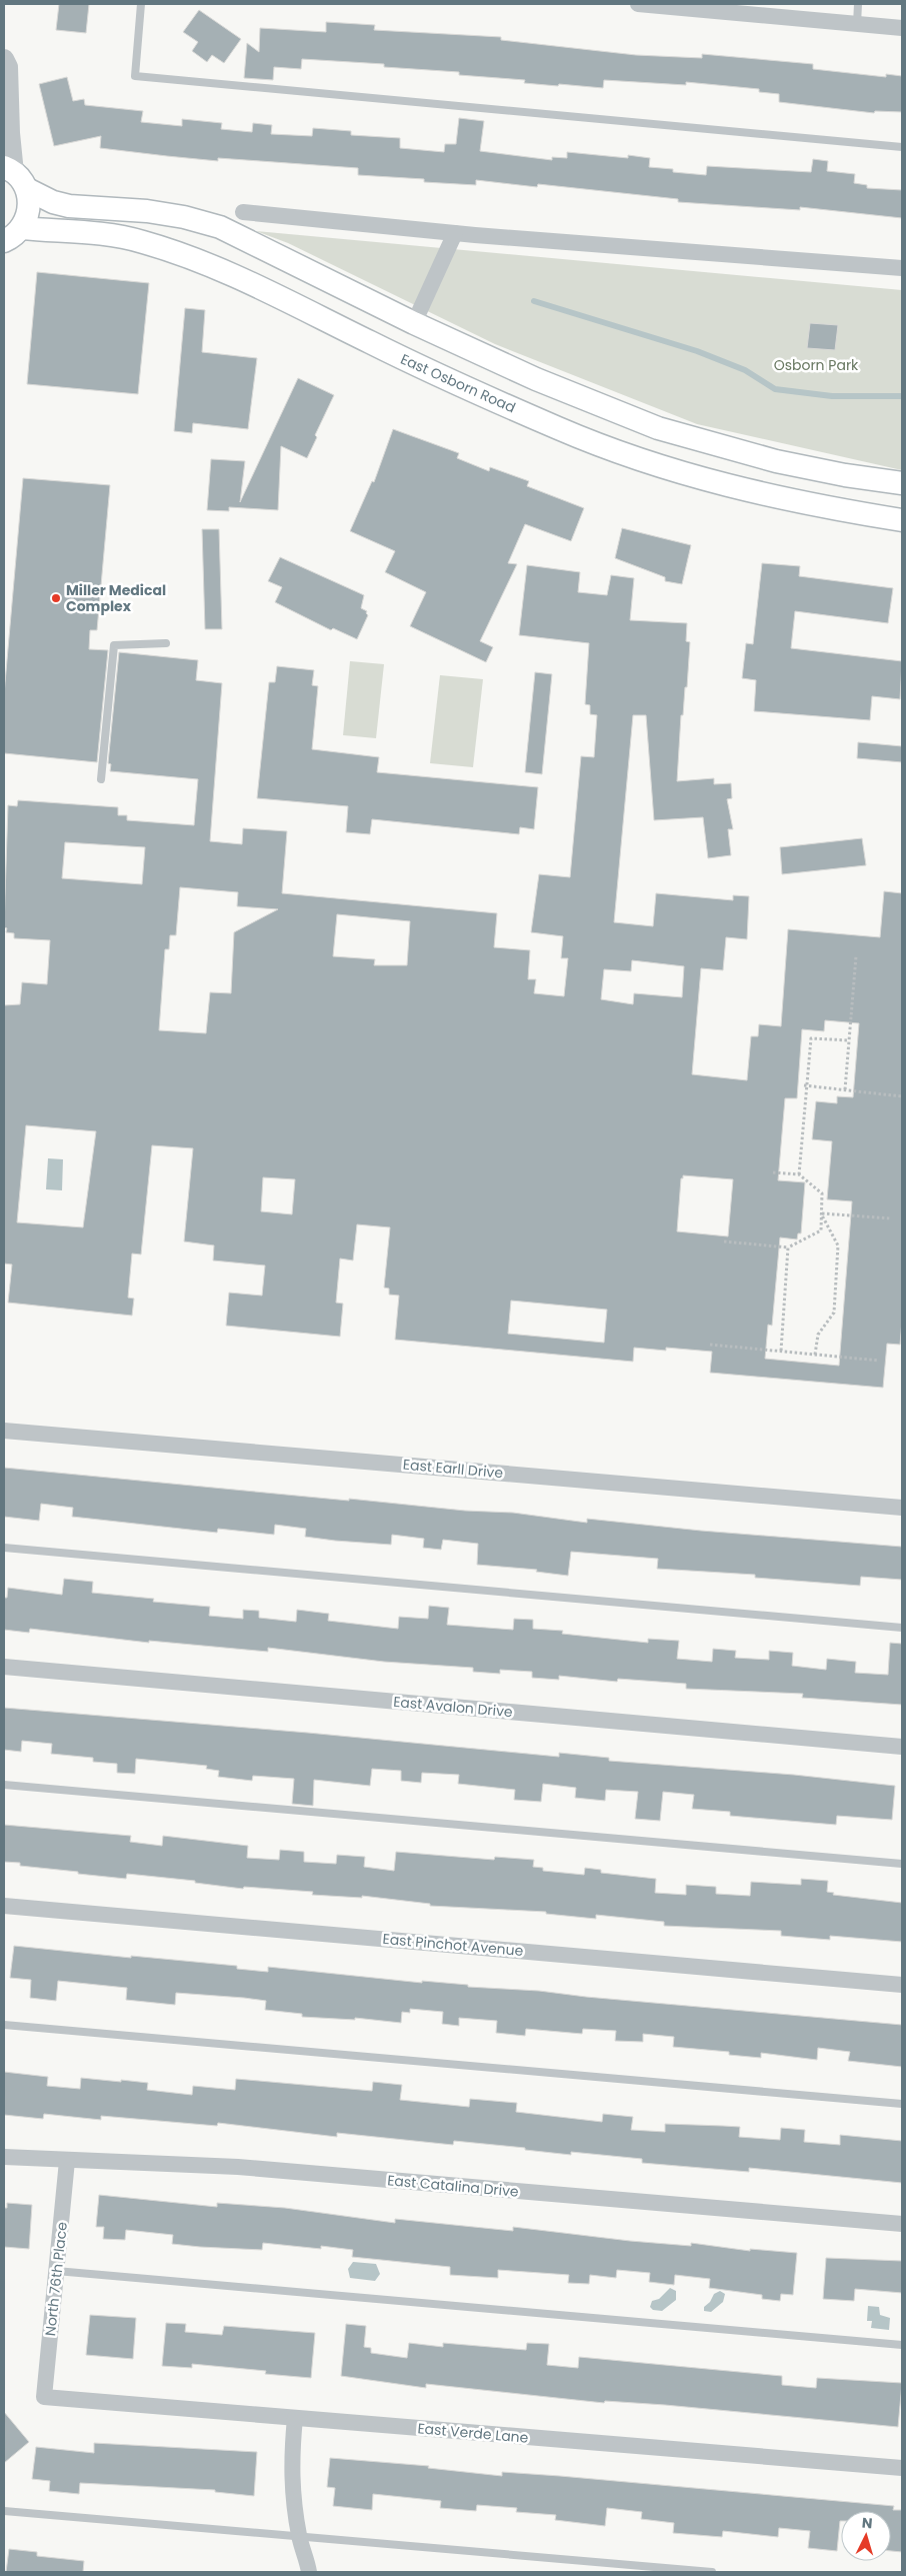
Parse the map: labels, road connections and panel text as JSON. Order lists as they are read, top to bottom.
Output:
{
  "streets": {
    "main road": ["East Osborn Road"],
    "street": [
      "East Earll Drive",
      "East Avalon Drive",
      "East Pinchot Avenue",
      "East Catalina Drive",
      "North 76th Place",
      "East Verde Lane"
    ]
  },
  "crossings": [
    ["East Catalina Drive", "North 76th Place"],
    ["North 76th Place", "East Verde Lane"]
  ],
  "parks": ["Osborn Park"],
  "places": ["Miller Medical Complex"],
  "north": "top"
}
